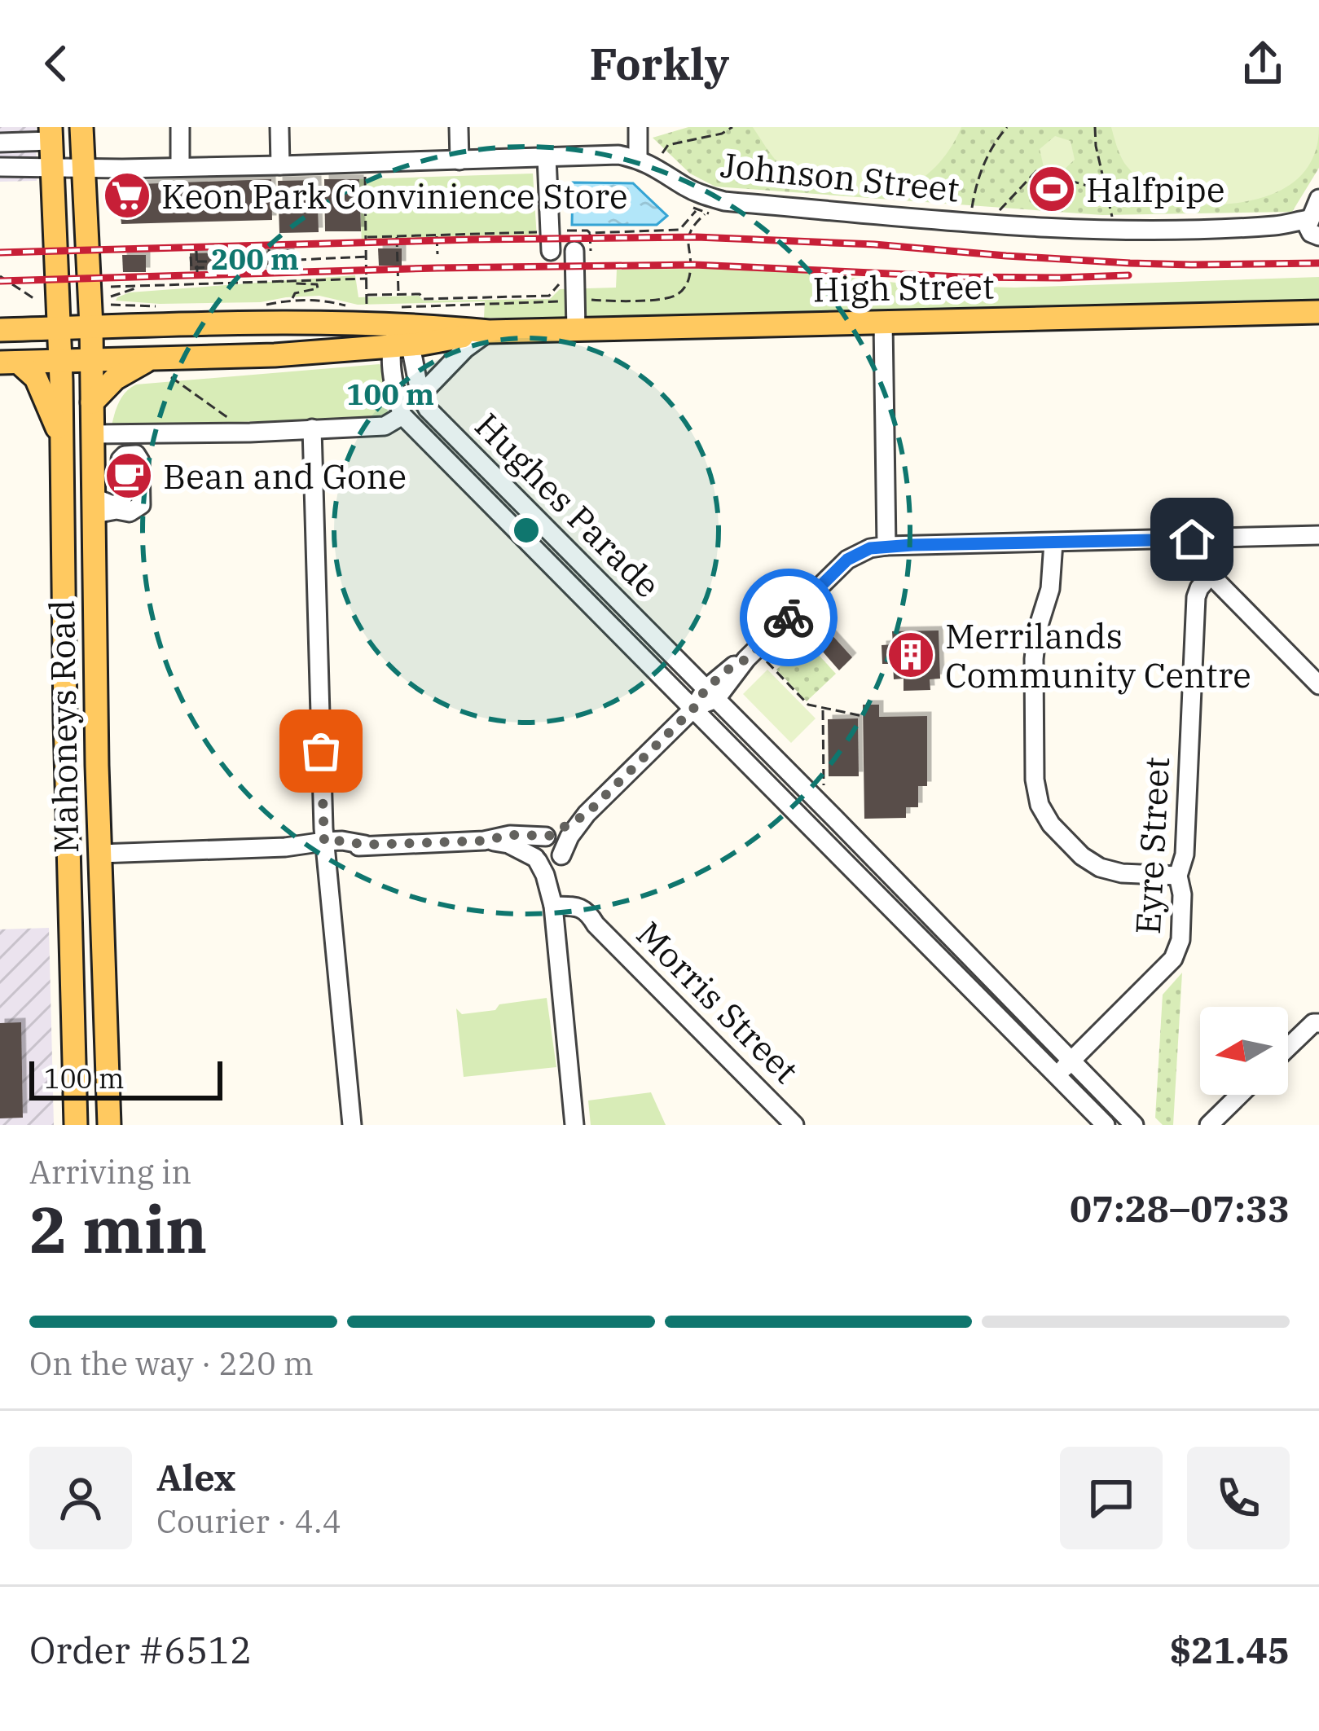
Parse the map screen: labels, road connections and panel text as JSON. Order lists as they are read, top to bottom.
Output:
{
  "streets": {
    "main road": ["High Street", "Mahoneys Road"],
    "street": [
      "Johnson Street",
      "Hughes Parade",
      "Eyre Street",
      "Morris Street"
    ]
  },
  "crossings": [
    ["Johnson Street", "Mahoneys Road"],
    ["High Street", "Hughes Parade"],
    ["High Street", "Mahoneys Road"],
    ["Hughes Parade", "Eyre Street"]
  ],
  "places": {
    "sports": ["Halfpipe"],
    "supermarket": ["Keon Park Convinience Store"],
    "cafe": ["Bean and Gone"],
    "building": ["Merrilands Community Centre"]
  },
  "scale_bar": "100 m",
  "north": "left",
  "page": {
    "header": "Forkly",
    "scale": "100 m",
    "heading": ["2 min", "Arriving in", "07:28–07:33"],
    "panel": [
      "Alex",
      "Courier · 4.4",
      "Order #6512",
      "$21.45"
    ],
    "bar": "On the way · 220 m"
  },
  "rings": ["200 m", "100 m"]
}
